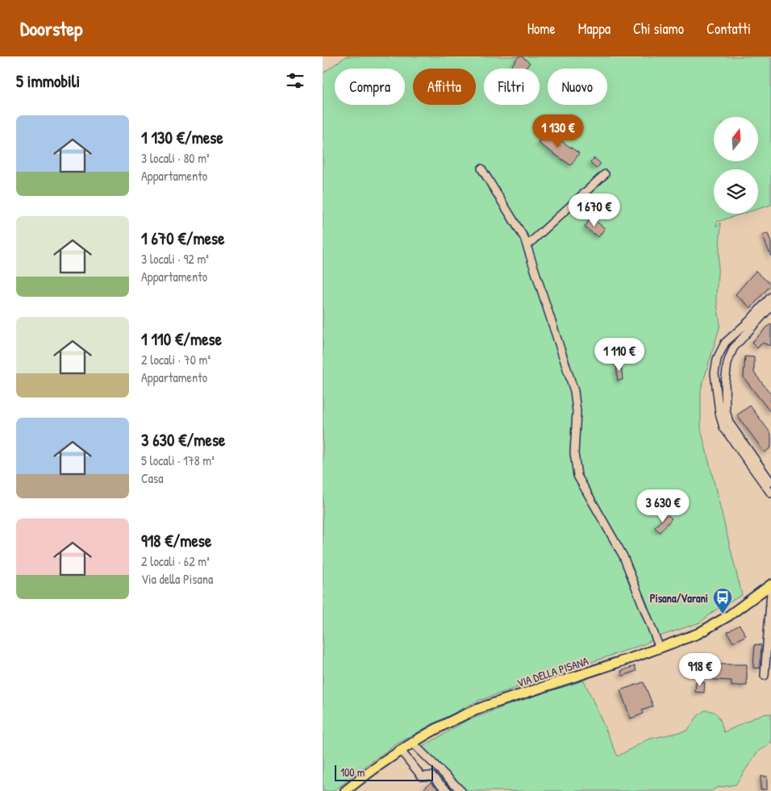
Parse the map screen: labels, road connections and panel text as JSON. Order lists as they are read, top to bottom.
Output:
{
  "streets": {
    "main road": ["VIA DELLA PISANA"]
  },
  "places": {
    "bus stop": ["Pisana/Varani"]
  },
  "scale_bar": "100 m",
  "north": "top",
  "page": {
    "header": "Doorstep",
    "nav": [
      "Home",
      "Mappa",
      "Chi siamo",
      "Contatti"
    ],
    "heading": "5 immobili",
    "chip": [
      "Compra",
      "Affitta",
      "Filtri",
      "Nuovo"
    ],
    "list": [
      {
        "name": "1 130 €/mese",
        "note": "3 locali · 80 m² · Appartamento"
      },
      {
        "name": "1 670 €/mese",
        "note": "3 locali · 92 m² · Appartamento"
      },
      {
        "name": "1 110 €/mese",
        "note": "2 locali · 70 m² · Appartamento"
      },
      {
        "name": "3 630 €/mese",
        "note": "5 locali · 178 m² · Casa"
      },
      {
        "name": "918 €/mese",
        "note": "2 locali · 62 m² · Via della Pisana"
      }
    ],
    "price": [
      "1 130 €",
      "1 670 €",
      "1 110 €",
      "3 630 €",
      "918 €"
    ],
    "scale": "100 m"
  }
}
